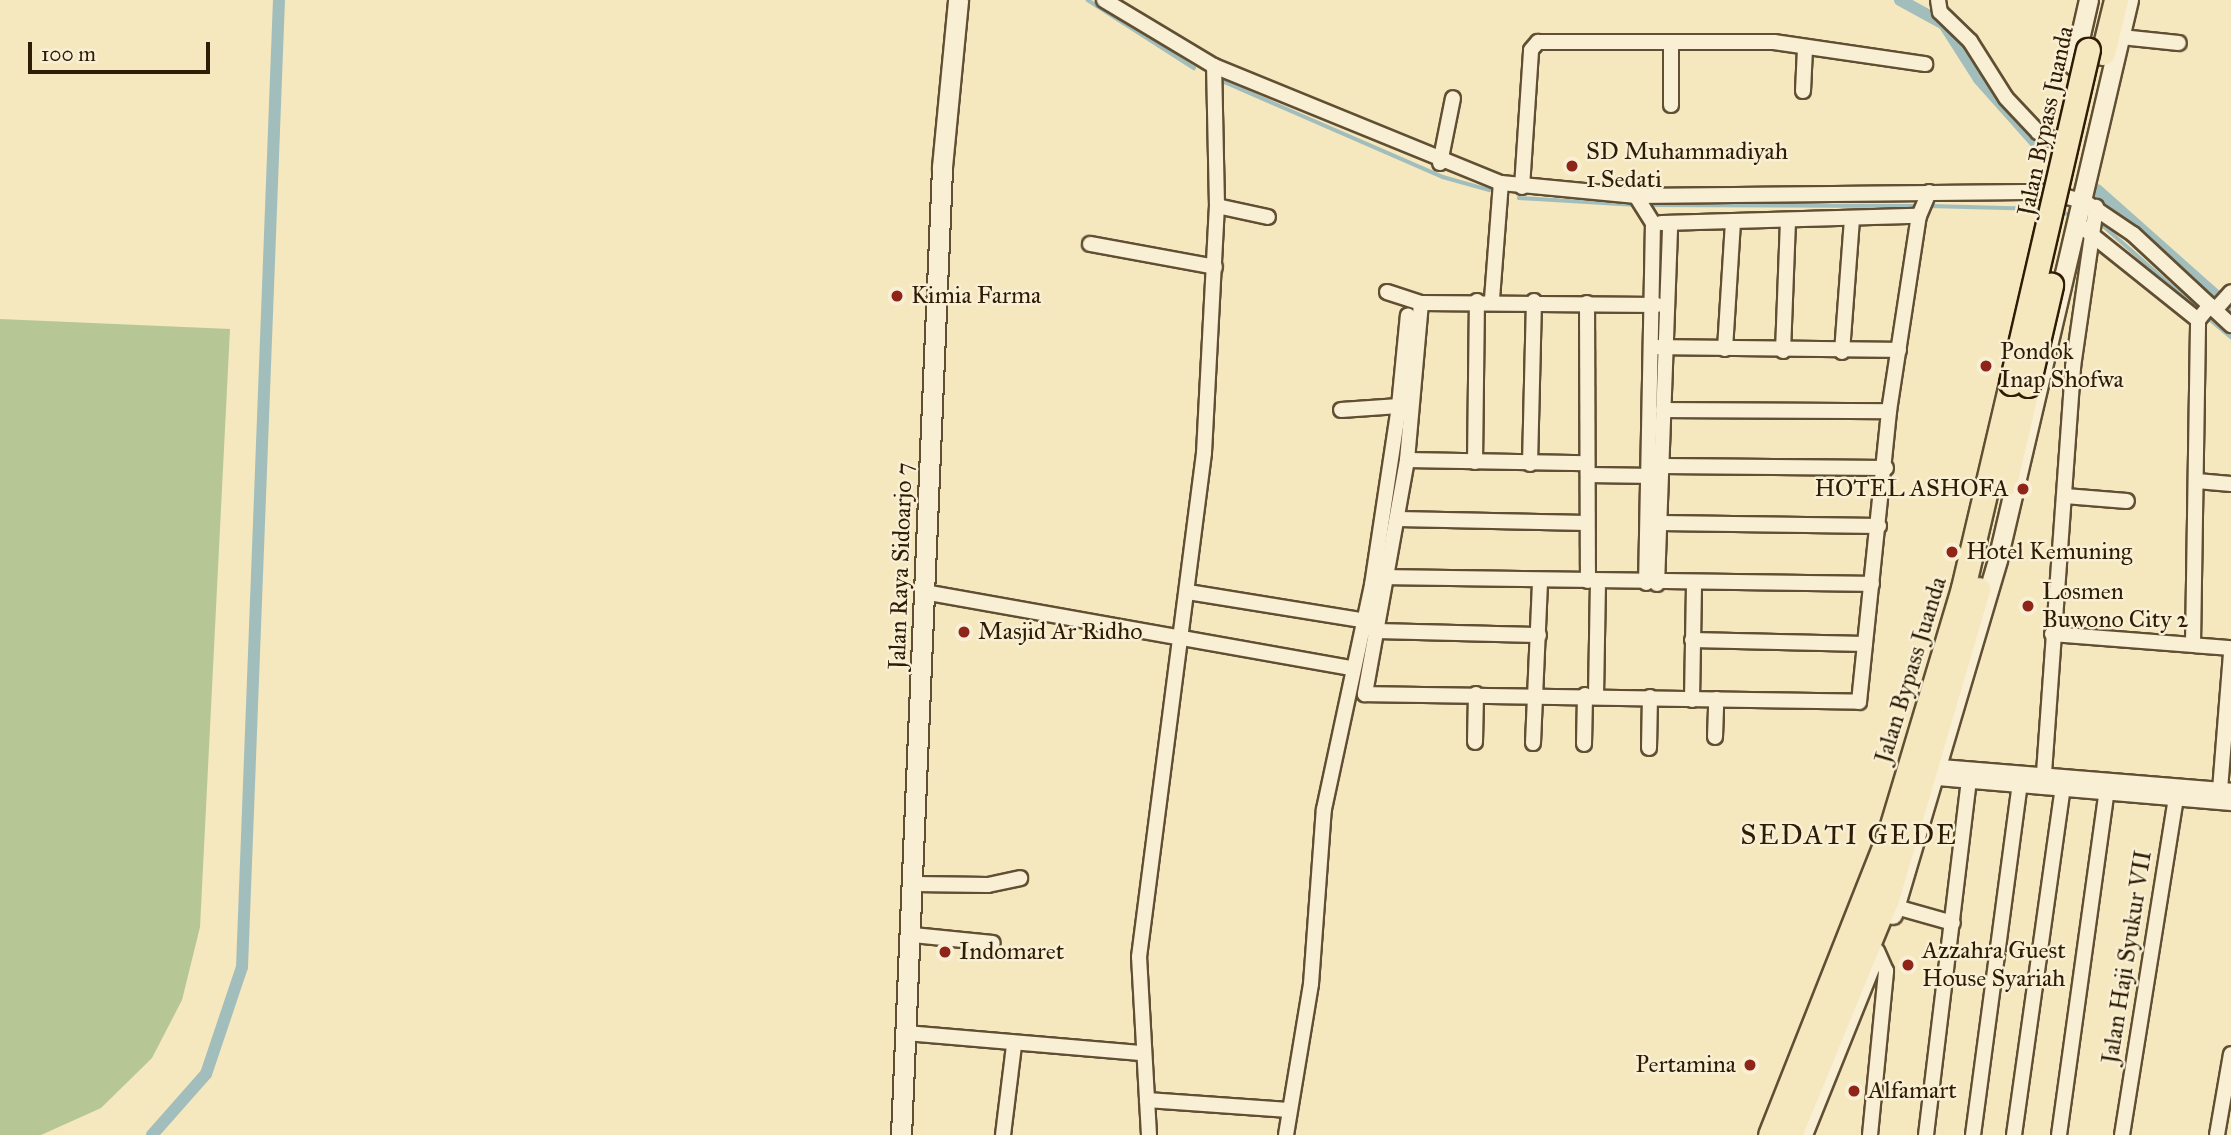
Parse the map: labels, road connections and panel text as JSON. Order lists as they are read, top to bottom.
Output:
{
  "streets": {
    "highway": ["Jalan Bypass Juanda"],
    "main road": ["Jalan Raya Sidoarjo 7"],
    "street": ["Jalan Haji Syukur VII"]
  },
  "districts": ["SEDATI GEDE"],
  "places": [
    "SD Muhammadiyah 1 Sedati",
    "Kimia Farma",
    "Pondok Inap Shofwa",
    "HOTEL ASHOFA",
    "Hotel Kemuning",
    "Losmen Buwono City 2",
    "Masjid Ar Ridho",
    "Indomaret",
    "Azzahra Guest House Syariah",
    "Pertamina",
    "Alfamart"
  ],
  "scale_bar": "100 m"
}
